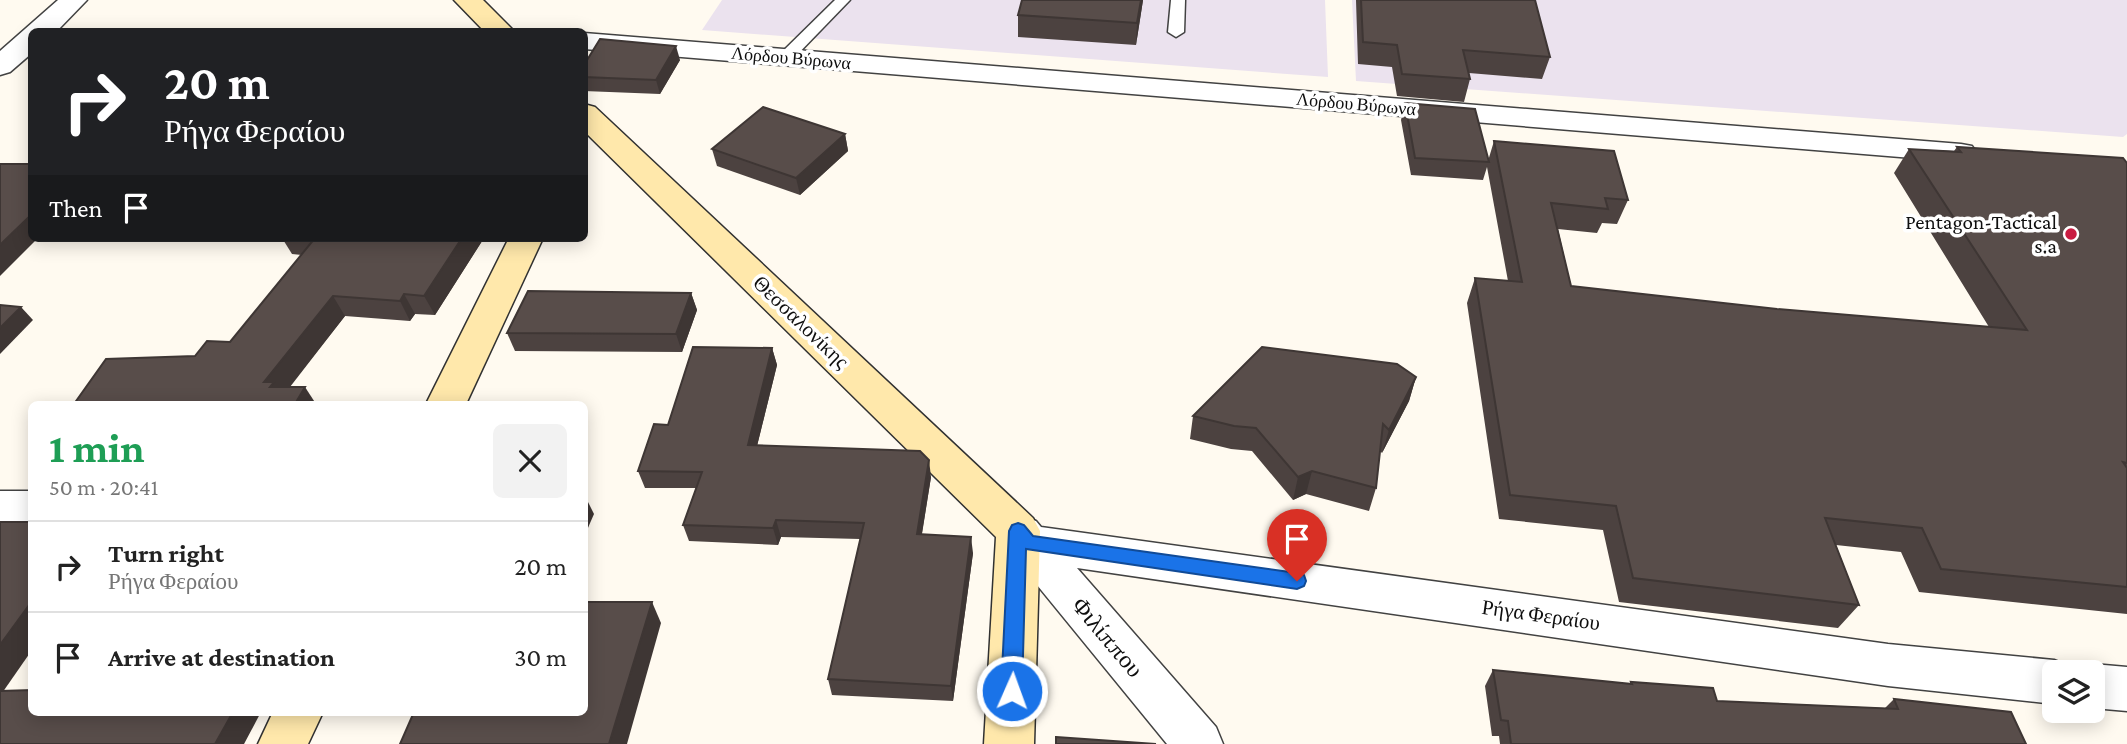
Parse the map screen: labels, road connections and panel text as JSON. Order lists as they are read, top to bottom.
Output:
{
  "streets": {
    "main road": ["Θεσσαλονίκης"],
    "street": ["Λόρδου Βύρωνα", "Ρήγα Φεραίου", "Φιλίππου"]
  },
  "crossings": [
    ["Θεσσαλονίκης", "Ρήγα Φεραίου"],
    ["Θεσσαλονίκης", "Φιλίππου"],
    ["Ρήγα Φεραίου", "Φιλίππου"]
  ],
  "places": ["Pentagon-Tactical s.a"],
  "page": {
    "turn": ["20 m", "Ρήγα Φεραίου"],
    "then": "Then",
    "heading": ["1 min", "50 m · 20:41"],
    "list": [
      {
        "name": "Turn right",
        "note": "Ρήγα Φεραίου",
        "value": "20 m"
      },
      {
        "name": "Arrive at destination",
        "value": "30 m"
      }
    ]
  }
}
